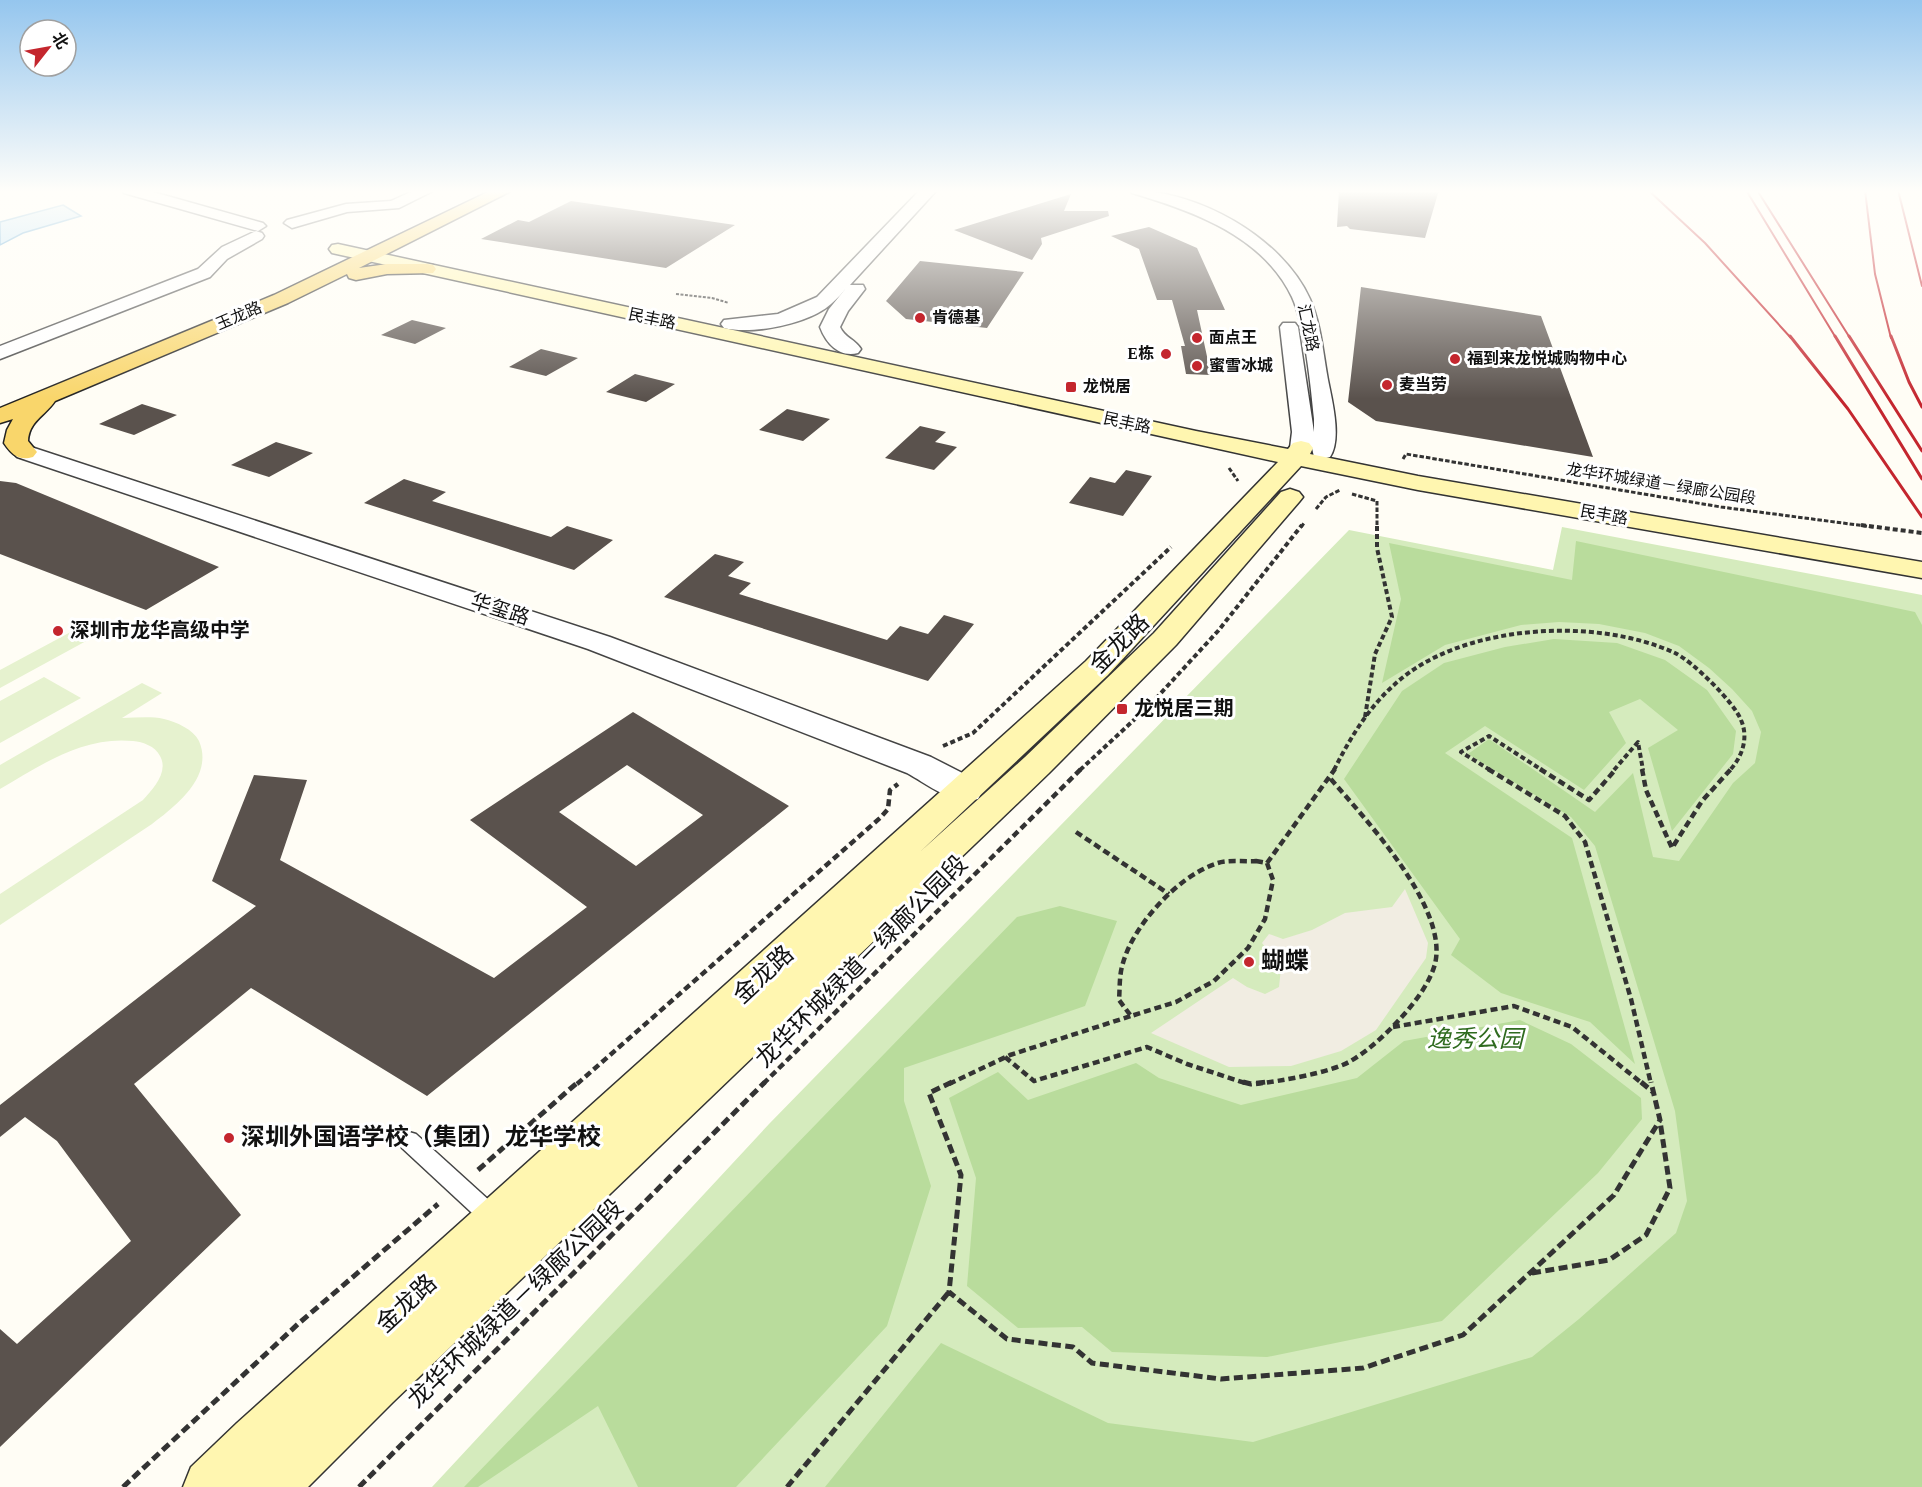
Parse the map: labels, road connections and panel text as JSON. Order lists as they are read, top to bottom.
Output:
{
  "streets": {
    "main road": ["玉龙路", "民丰路", "金龙路"],
    "street": ["汇龙路", "华玺路"],
    "path": ["龙华环城绿道－绿廊公园段"]
  },
  "crossings": [
    ["民丰路", "汇龙路"],
    ["民丰路", "龙华环城绿道－绿廊公园段"],
    ["民丰路", "金龙路"],
    ["汇龙路", "龙华环城绿道－绿廊公园段"],
    ["汇龙路", "金龙路"],
    ["龙华环城绿道－绿廊公园段", "金龙路"],
    ["华玺路", "金龙路"]
  ],
  "parks": ["逸秀公园"],
  "places": {
    "other": [
      "肯德基",
      "面点王",
      "E栋",
      "福到来龙悦城购物中心",
      "蜜雪冰城",
      "麦当劳",
      "深圳市龙华高级中学",
      "蝴蝶",
      "深圳外国语学校（集团）龙华学校"
    ],
    "transit": ["龙悦居", "龙悦居三期"]
  },
  "north": "top right"
}
